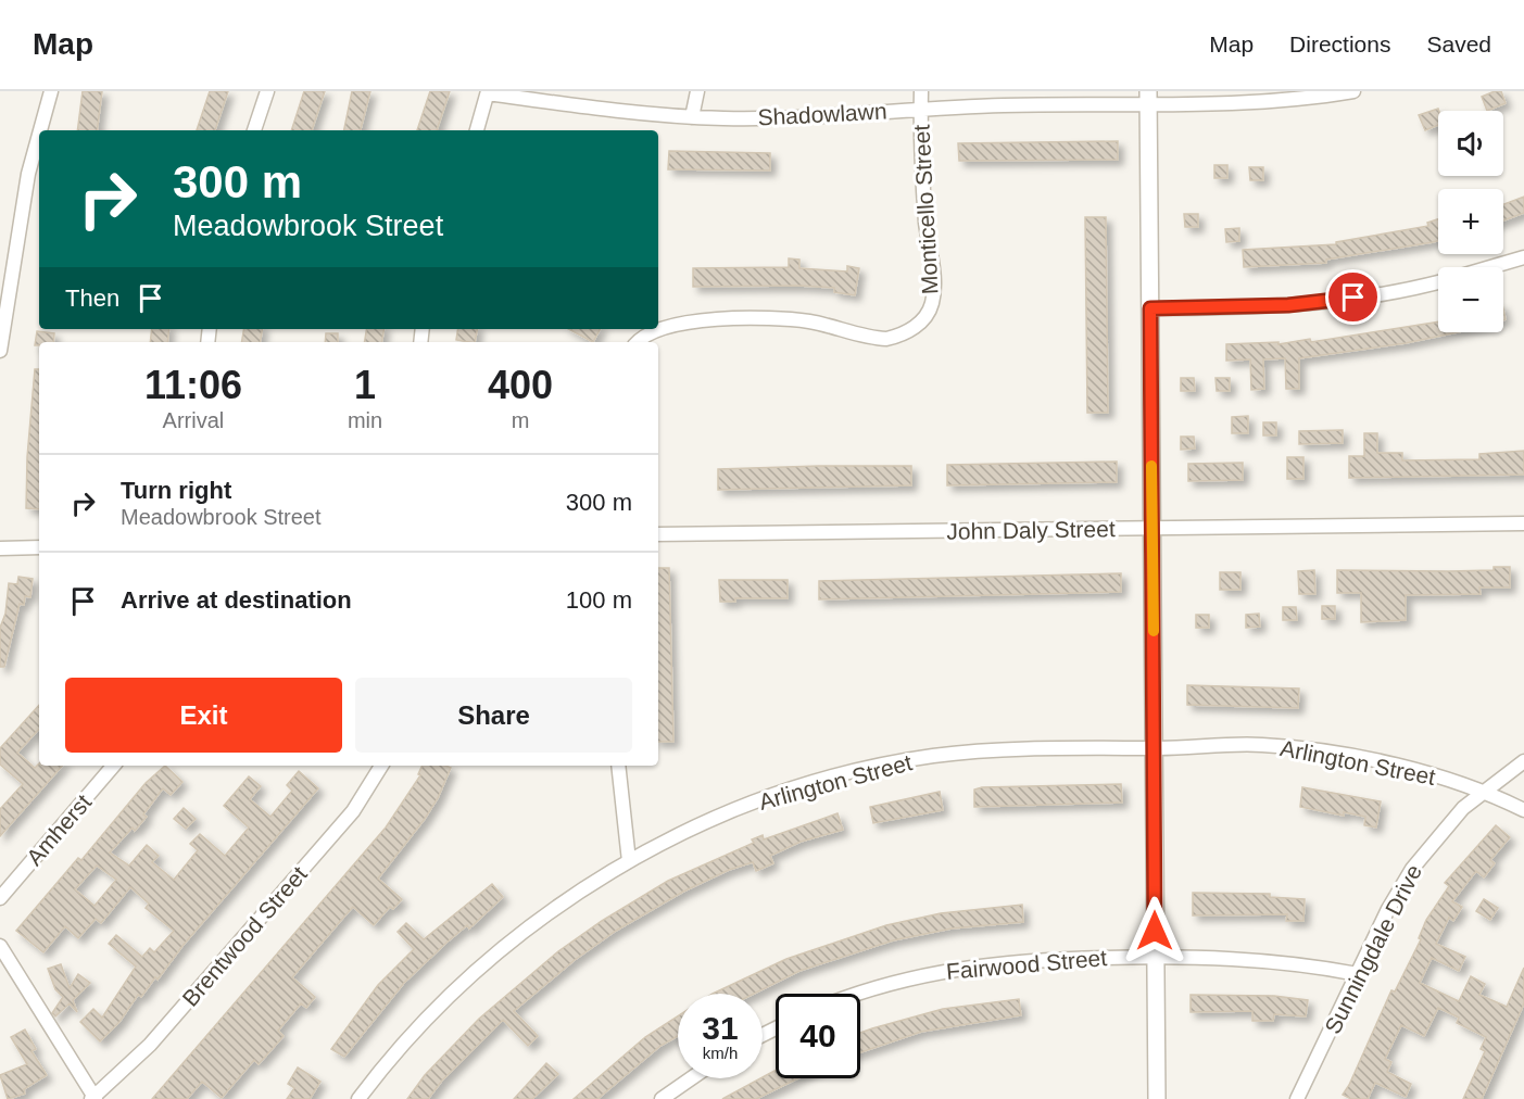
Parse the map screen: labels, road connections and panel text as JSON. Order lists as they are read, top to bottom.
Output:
{
  "streets": {
    "street": [
      "Shadowlawn",
      "Monticello Street",
      "John Daly Street",
      "Arlington Street",
      "Amherst",
      "Brentwood Street",
      "Sunningdale Drive",
      "Fairwood Street"
    ]
  },
  "crossings": [
    ["Shadowlawn", "Monticello Street"],
    ["Arlington Street", "Sunningdale Drive"],
    ["Sunningdale Drive", "Fairwood Street"]
  ],
  "page": {
    "header": "Map",
    "nav": ["Map", "Directions", "Saved"],
    "map_buttons": ["+", "−"],
    "turn": ["300 m", "Meadowbrook Street"],
    "then": "Then",
    "eta": [
      "11:06",
      "Arrival",
      "1",
      "min",
      "400",
      "m"
    ],
    "list": [
      {
        "name": "Turn right",
        "note": "Meadowbrook Street",
        "value": "300 m"
      },
      {
        "name": "Arrive at destination",
        "value": "100 m"
      }
    ],
    "buttons": ["Exit", "Share"],
    "speed": "31 km/h",
    "limit": "40"
  }
}
